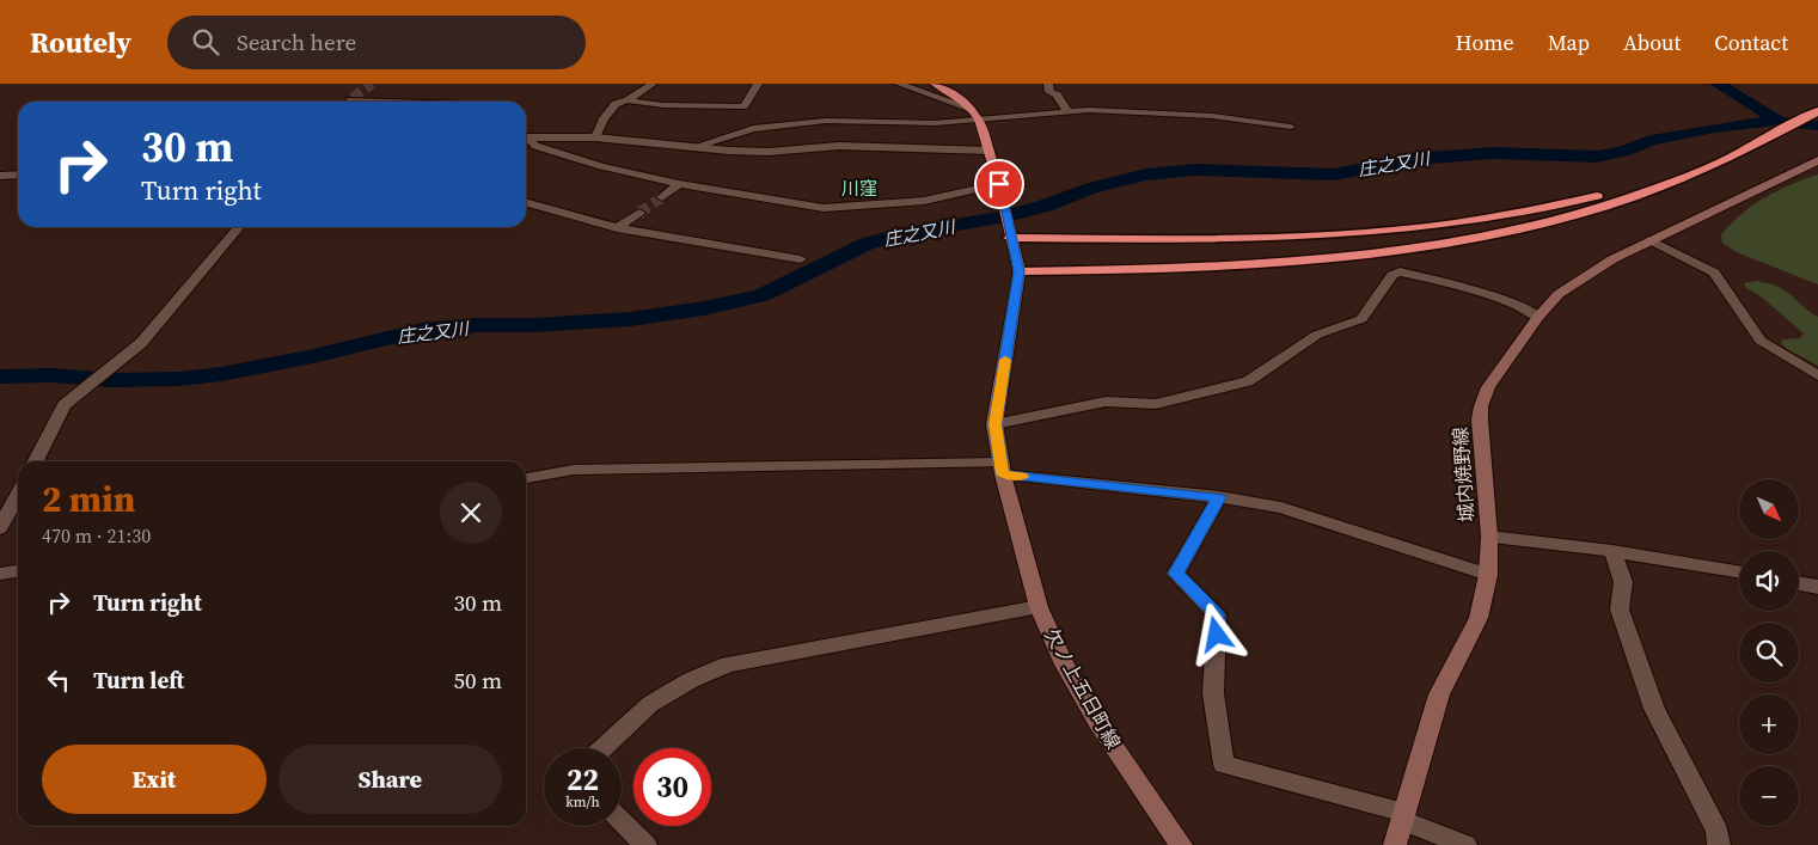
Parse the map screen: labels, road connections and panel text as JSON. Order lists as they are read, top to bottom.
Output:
{
  "streets": {
    "main road": ["城内焼野線", "欠ノ上五日町線"]
  },
  "districts": ["川窪"],
  "water": ["庄之又川"],
  "north": "bottom right",
  "page": {
    "header": "Routely",
    "search": "Search here",
    "nav": [
      "Home",
      "Map",
      "About",
      "Contact"
    ],
    "turn": ["30 m", "Turn right"],
    "heading": ["2 min", "470 m · 21:30"],
    "map_buttons": ["+", "−"],
    "list": [
      {
        "name": "Turn right",
        "value": "30 m"
      },
      {
        "name": "Turn left",
        "value": "50 m"
      }
    ],
    "buttons": ["Exit", "Share"],
    "speed": "22 km/h",
    "limit": "30"
  }
}
